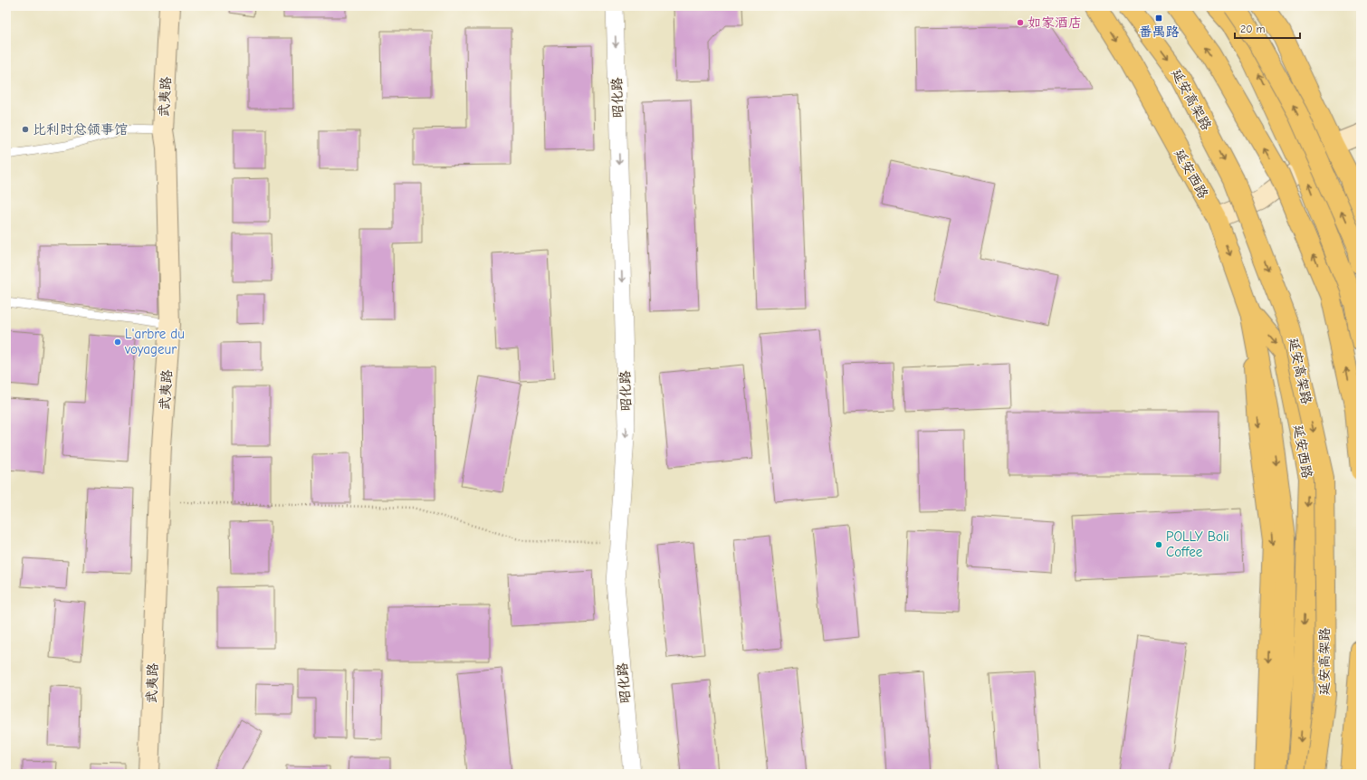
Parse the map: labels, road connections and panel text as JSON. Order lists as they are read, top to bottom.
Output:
{
  "streets": {
    "main road": ["延安高架路", "延安西路"],
    "street": ["武夷路", "昭化路"]
  },
  "one_way": ["昭化路"],
  "places": {
    "transit": ["番禺路"],
    "other": [
      "如家酒店",
      "比利时总领事馆",
      "L'arbre du voyageur",
      "POLLY Boli Coffee"
    ]
  },
  "scale_bar": "20 m"
}
